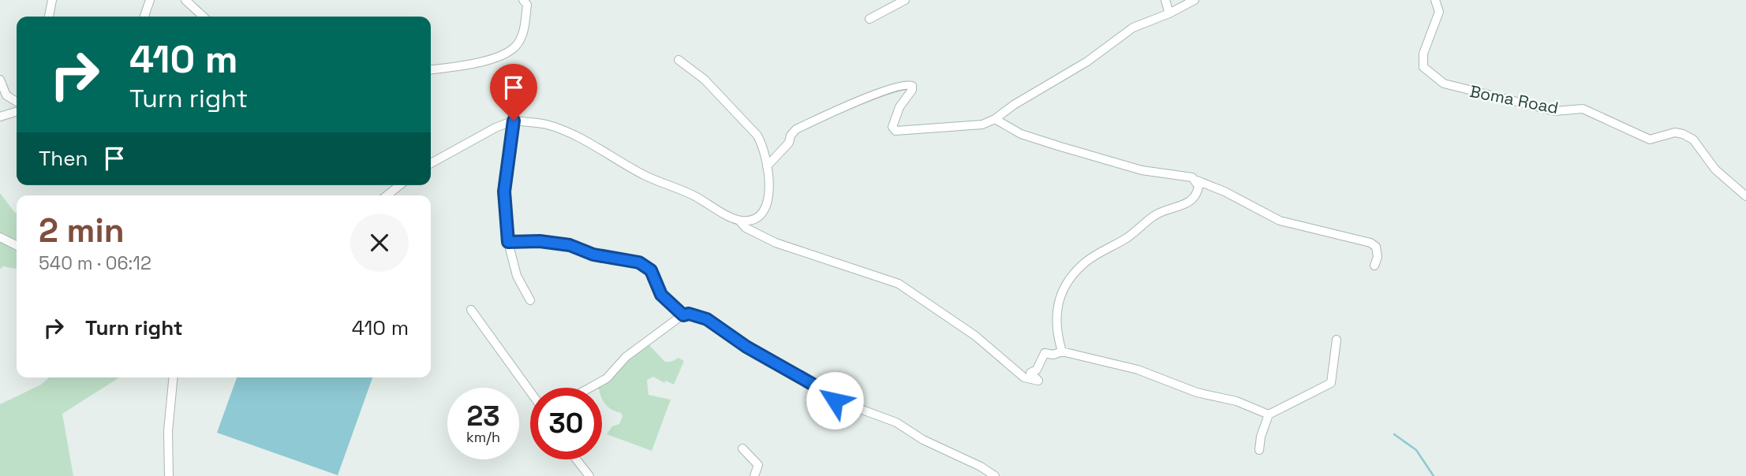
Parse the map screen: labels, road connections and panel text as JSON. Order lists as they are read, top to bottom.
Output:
{
  "streets": {
    "street": ["Boma Road"]
  },
  "page": {
    "turn": ["410 m", "Turn right"],
    "then": "Then",
    "heading": ["2 min", "540 m · 06:12"],
    "list": [
      {
        "name": "Turn right",
        "value": "410 m"
      }
    ],
    "speed": "23 km/h",
    "limit": "30"
  }
}
